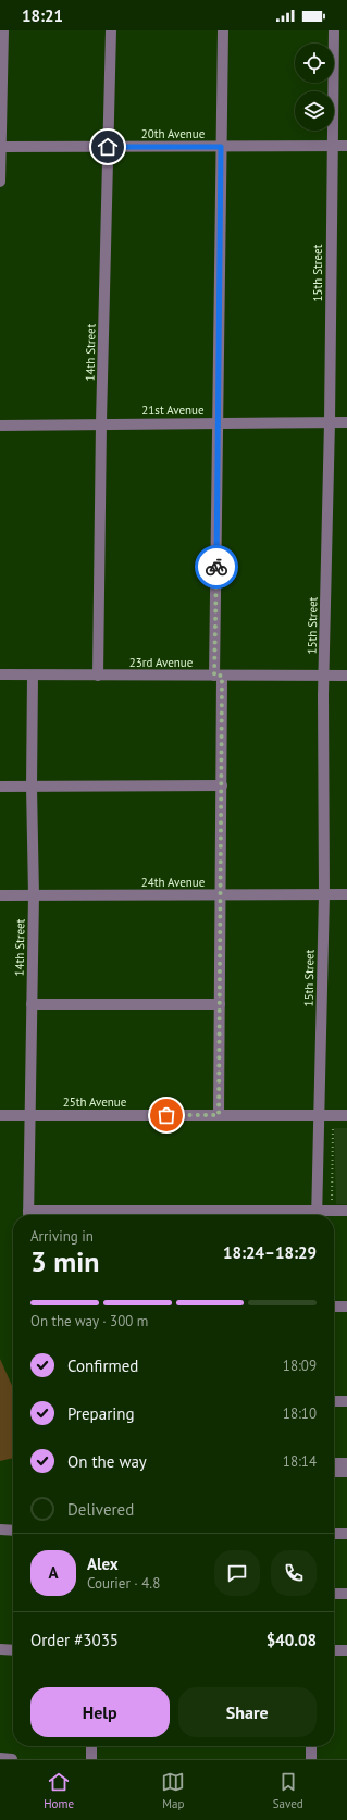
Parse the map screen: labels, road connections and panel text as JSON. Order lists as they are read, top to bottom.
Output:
{
  "streets": {
    "street": [
      "20th Avenue",
      "15th Street",
      "14th Street",
      "21st Avenue",
      "23rd Avenue",
      "24th Avenue",
      "25th Avenue"
    ]
  },
  "crossings": [
    ["20th Avenue", "15th Street"],
    ["20th Avenue", "14th Street"],
    ["15th Street", "21st Avenue"],
    ["15th Street", "23rd Avenue"],
    ["15th Street", "24th Avenue"],
    ["15th Street", "25th Avenue"],
    ["14th Street", "21st Avenue"],
    ["14th Street", "23rd Avenue"],
    ["14th Street", "24th Avenue"],
    ["14th Street", "25th Avenue"]
  ],
  "page": {
    "status": "18:21",
    "heading": ["3 min", "Arriving in", "18:24–18:29"],
    "panel": [
      "Alex",
      "Courier · 4.8",
      "Order #3035",
      "$40.08"
    ],
    "bar": "On the way · 300 m",
    "list": [
      ["Confirmed", "18:09"],
      ["Preparing", "18:10"],
      ["On the way", "18:14"],
      "Delivered"
    ],
    "round": "A",
    "buttons": ["Help", "Share"],
    "tabs": ["Home", "Map", "Saved"]
  }
}
